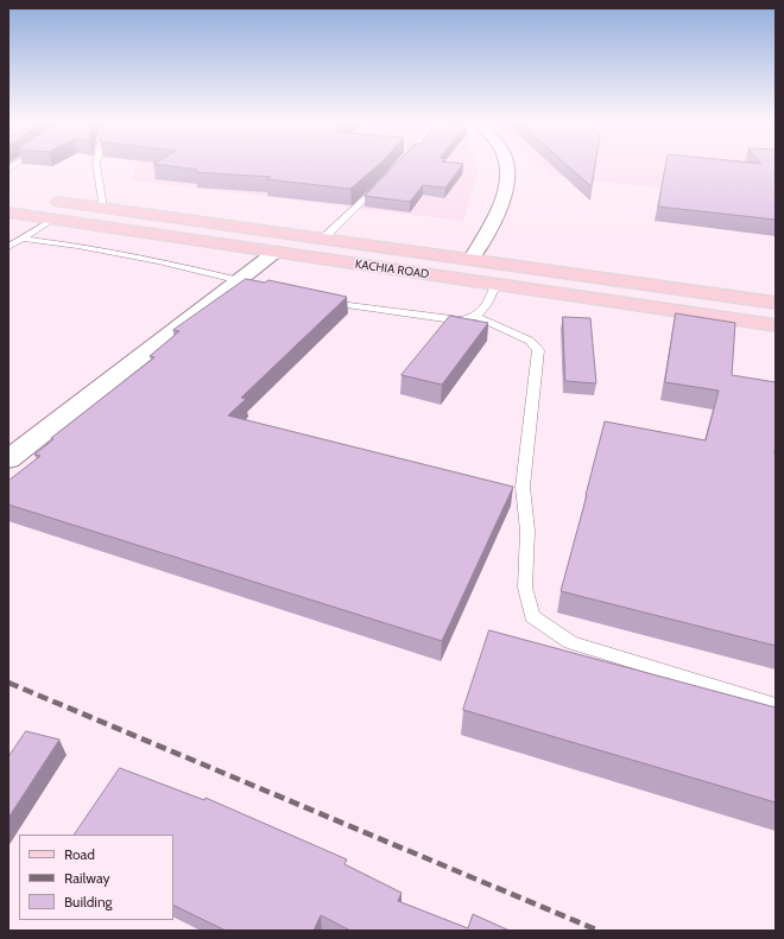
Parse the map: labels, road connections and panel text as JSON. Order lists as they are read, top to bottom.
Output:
{
  "streets": {
    "main road": ["KACHIA ROAD"]
  },
  "legend": ["Road", "Railway", "Building"]
}
